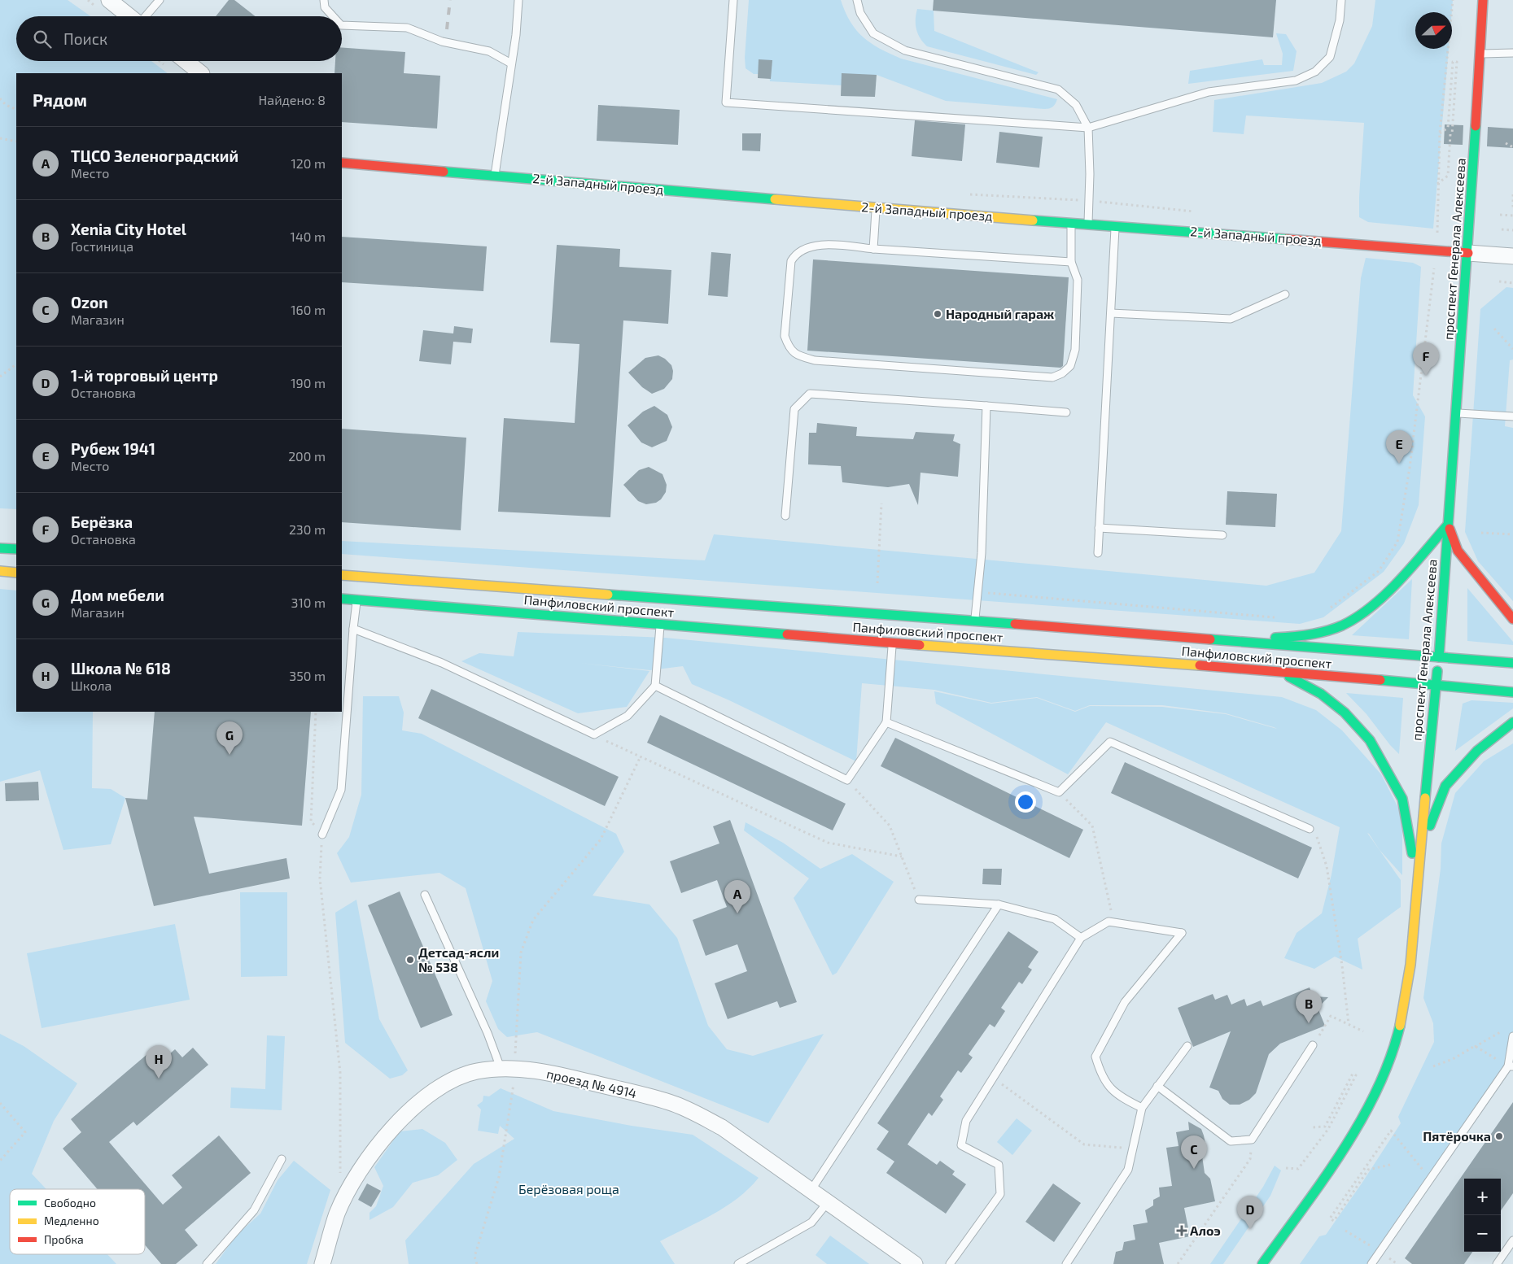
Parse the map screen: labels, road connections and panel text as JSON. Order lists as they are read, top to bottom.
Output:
{
  "streets": {
    "main road": ["2-й Западный проезд", "проспект Генерала Алексеева", "Панфиловский проспект"],
    "street": ["проезд № 4914"]
  },
  "crossings": [
    ["2-й Западный проезд", "проспект Генерала Алексеева"],
    ["проспект Генерала Алексеева", "Панфиловский проспект"]
  ],
  "parks": ["Берёзовая роща"],
  "places": {
    "other": ["Народный гараж", "Детсад-ясли № 538", "Пятёрочка"],
    "health": ["Алоэ"]
  },
  "legend": ["Свободно", "Медленно", "Пробка"],
  "north": "right",
  "page": {
    "search": "Поиск",
    "heading": ["Рядом", "Найдено: 8"],
    "list": [
      {
        "mark": "A",
        "name": "ТЦСО Зеленоградский",
        "note": "Место",
        "value": "120 m"
      },
      {
        "mark": "B",
        "name": "Xenia City Hotel",
        "note": "Гостиница",
        "value": "140 m"
      },
      {
        "mark": "C",
        "name": "Ozon",
        "note": "Магазин",
        "value": "160 m"
      },
      {
        "mark": "D",
        "name": "1-й торговый центр",
        "note": "Остановка",
        "value": "190 m"
      },
      {
        "mark": "E",
        "name": "Рубеж 1941",
        "note": "Место",
        "value": "200 m"
      },
      {
        "mark": "F",
        "name": "Берёзка",
        "note": "Остановка",
        "value": "230 m"
      },
      {
        "mark": "G",
        "name": "Дом мебели",
        "note": "Магазин",
        "value": "310 m"
      },
      {
        "mark": "H",
        "name": "Школа № 618",
        "note": "Школа",
        "value": "350 m"
      }
    ],
    "pins": [
      "F",
      "E",
      "G",
      "A",
      "B",
      "H",
      "C",
      "D"
    ],
    "map_buttons": ["+", "−"]
  }
}
